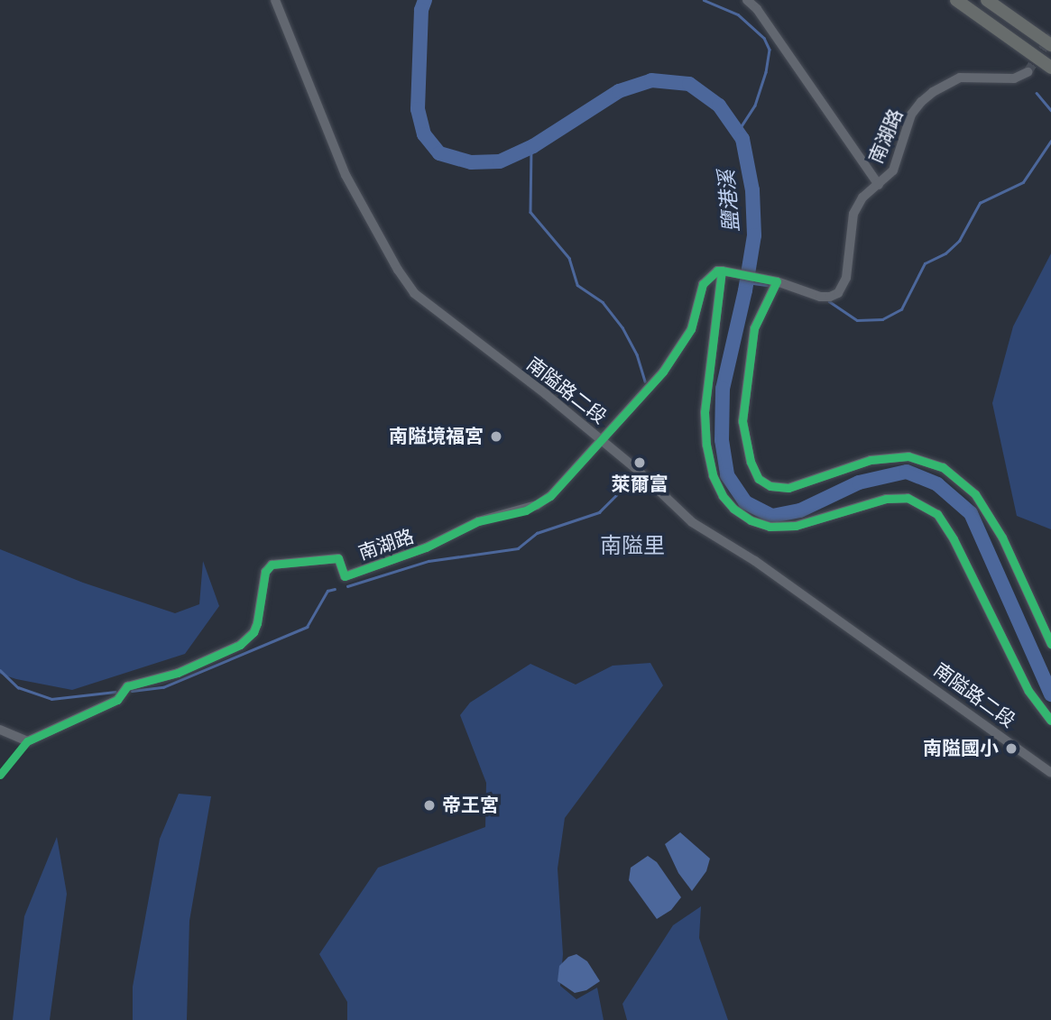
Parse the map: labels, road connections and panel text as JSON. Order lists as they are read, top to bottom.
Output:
{
  "streets": {
    "street": ["南湖路", "南隘路二段"]
  },
  "crossings": [
    ["南湖路", "南隘路二段"]
  ],
  "districts": ["南隘里"],
  "water": ["鹽港溪"],
  "places": [
    "南隘境福宮",
    "萊爾富",
    "南隘國小",
    "帝王宮"
  ]
}
